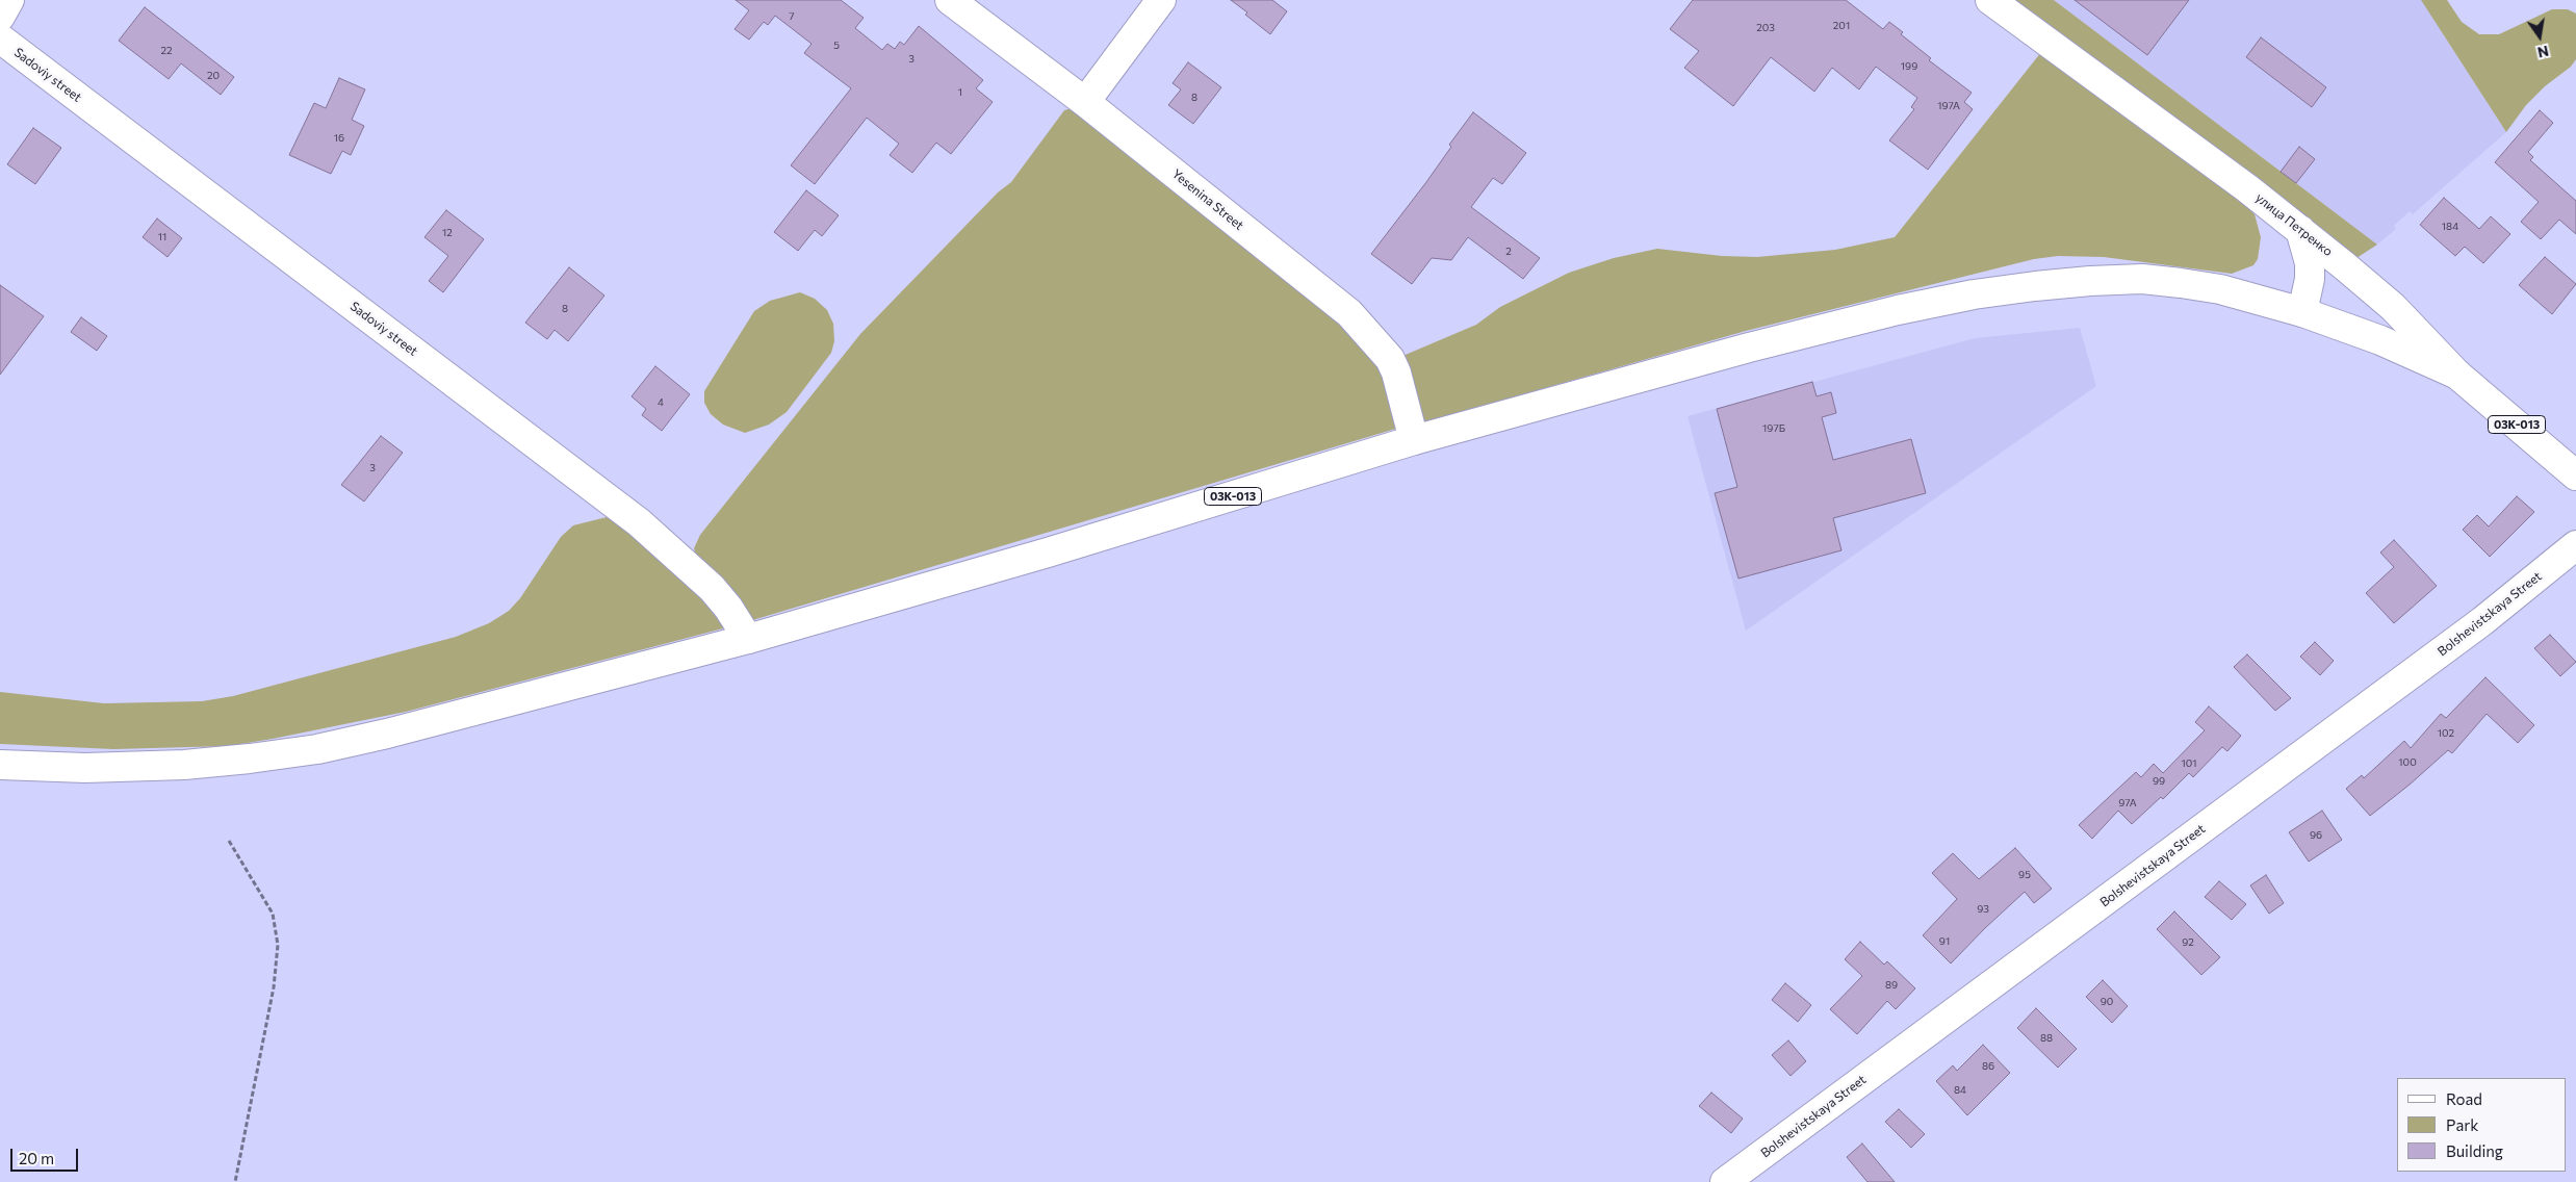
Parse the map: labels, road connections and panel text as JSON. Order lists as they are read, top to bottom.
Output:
{
  "streets": {
    "street": [
      "Sadoviy street",
      "Yesenina Street",
      "улица Петренко",
      "03К-013",
      "Bolshevistskaya Street"
    ]
  },
  "crossings": [
    ["Sadoviy street", "03К-013"],
    ["Yesenina Street", "03К-013"],
    ["улица Петренко", "03К-013"]
  ],
  "house_numbers": [
    "7",
    "201",
    "203",
    "5",
    "22",
    "3",
    "199",
    "20",
    "1",
    "8",
    "197А",
    "16",
    "184",
    "12",
    "11",
    "2",
    "8",
    "4",
    "197Б",
    "3",
    "102",
    "100",
    "101",
    "99",
    "97А",
    "96",
    "95",
    "93",
    "91",
    "92",
    "89",
    "90",
    "88",
    "86",
    "84"
  ],
  "legend": ["Road", "Park", "Building"],
  "scale_bar": "20 m",
  "north": "bottom"
}
